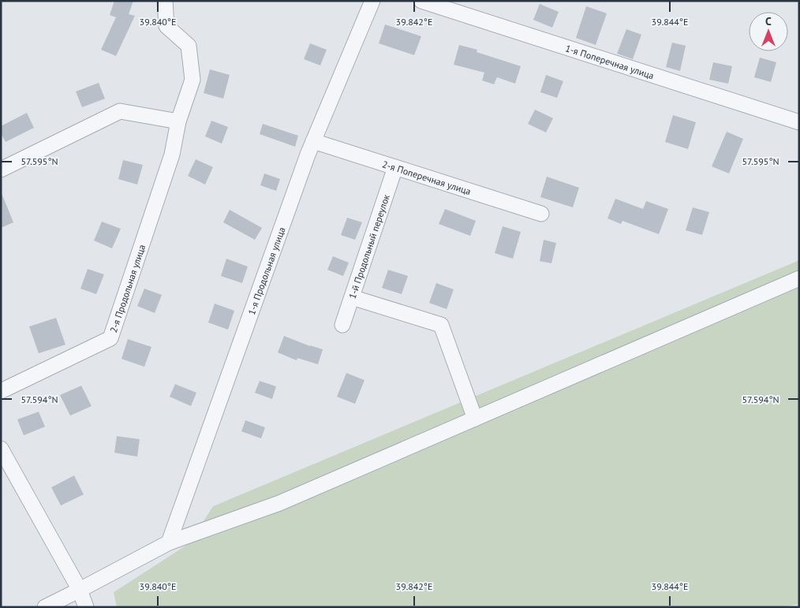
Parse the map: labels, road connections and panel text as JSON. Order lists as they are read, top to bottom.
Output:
{
  "streets": {
    "street": [
      "1-я Поперечная улица",
      "2-я Поперечная улица",
      "1-й Продольный переулок",
      "1-я Продольная улица",
      "2-я Продольная улица"
    ]
  },
  "crossings": [
    ["2-я Поперечная улица", "1-й Продольный переулок"],
    ["2-я Поперечная улица", "1-я Продольная улица"]
  ],
  "north": "top",
  "coordinates": [
    "39.840°E",
    "39.842°E",
    "39.844°E",
    "57.595°N",
    "57.594°N"
  ]
}
